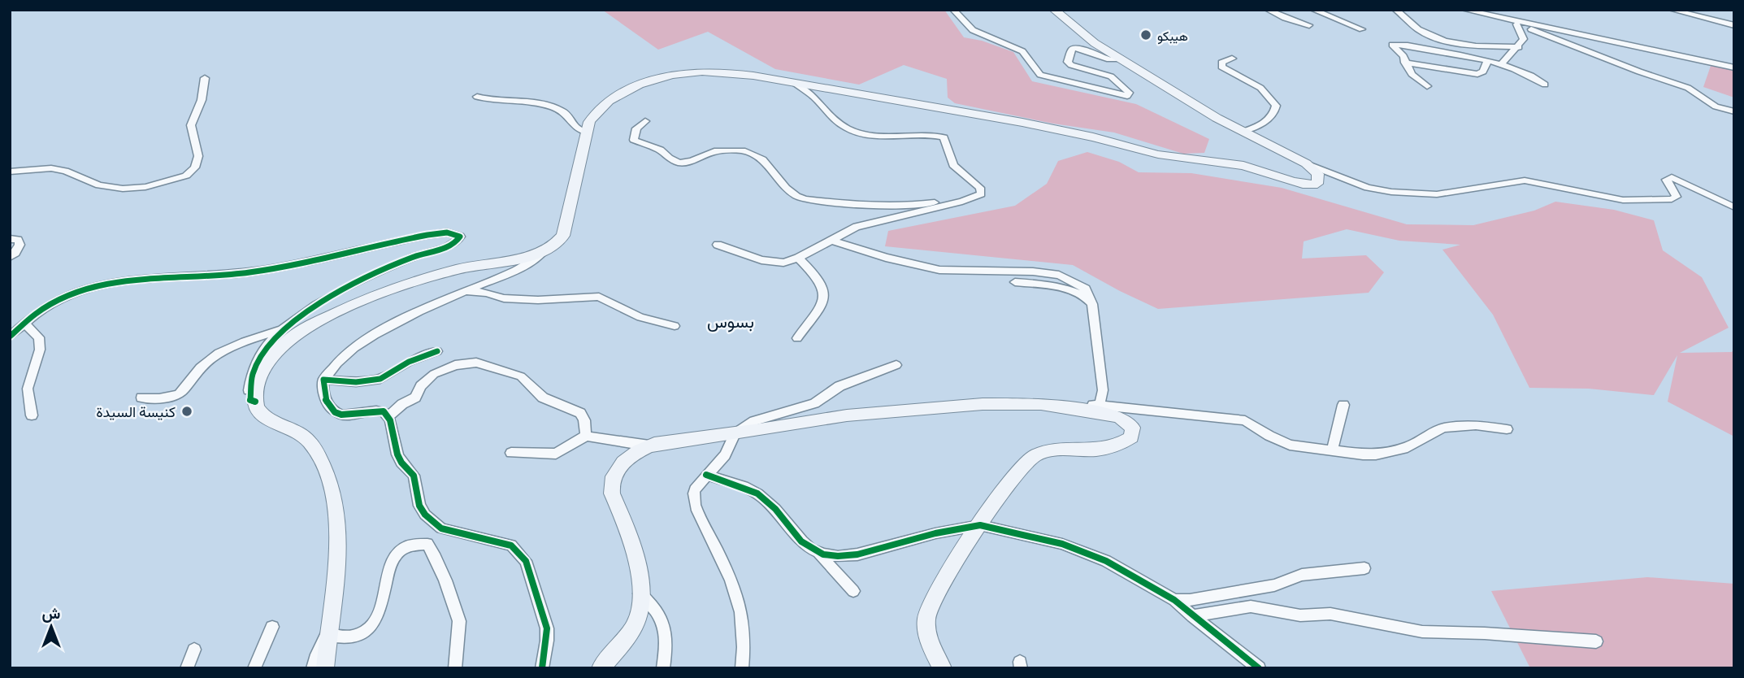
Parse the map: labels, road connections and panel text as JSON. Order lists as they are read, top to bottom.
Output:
{
  "districts": ["بسوس"],
  "places": ["هيبكو", "كنيسة السيدة"],
  "north": "top"
}
